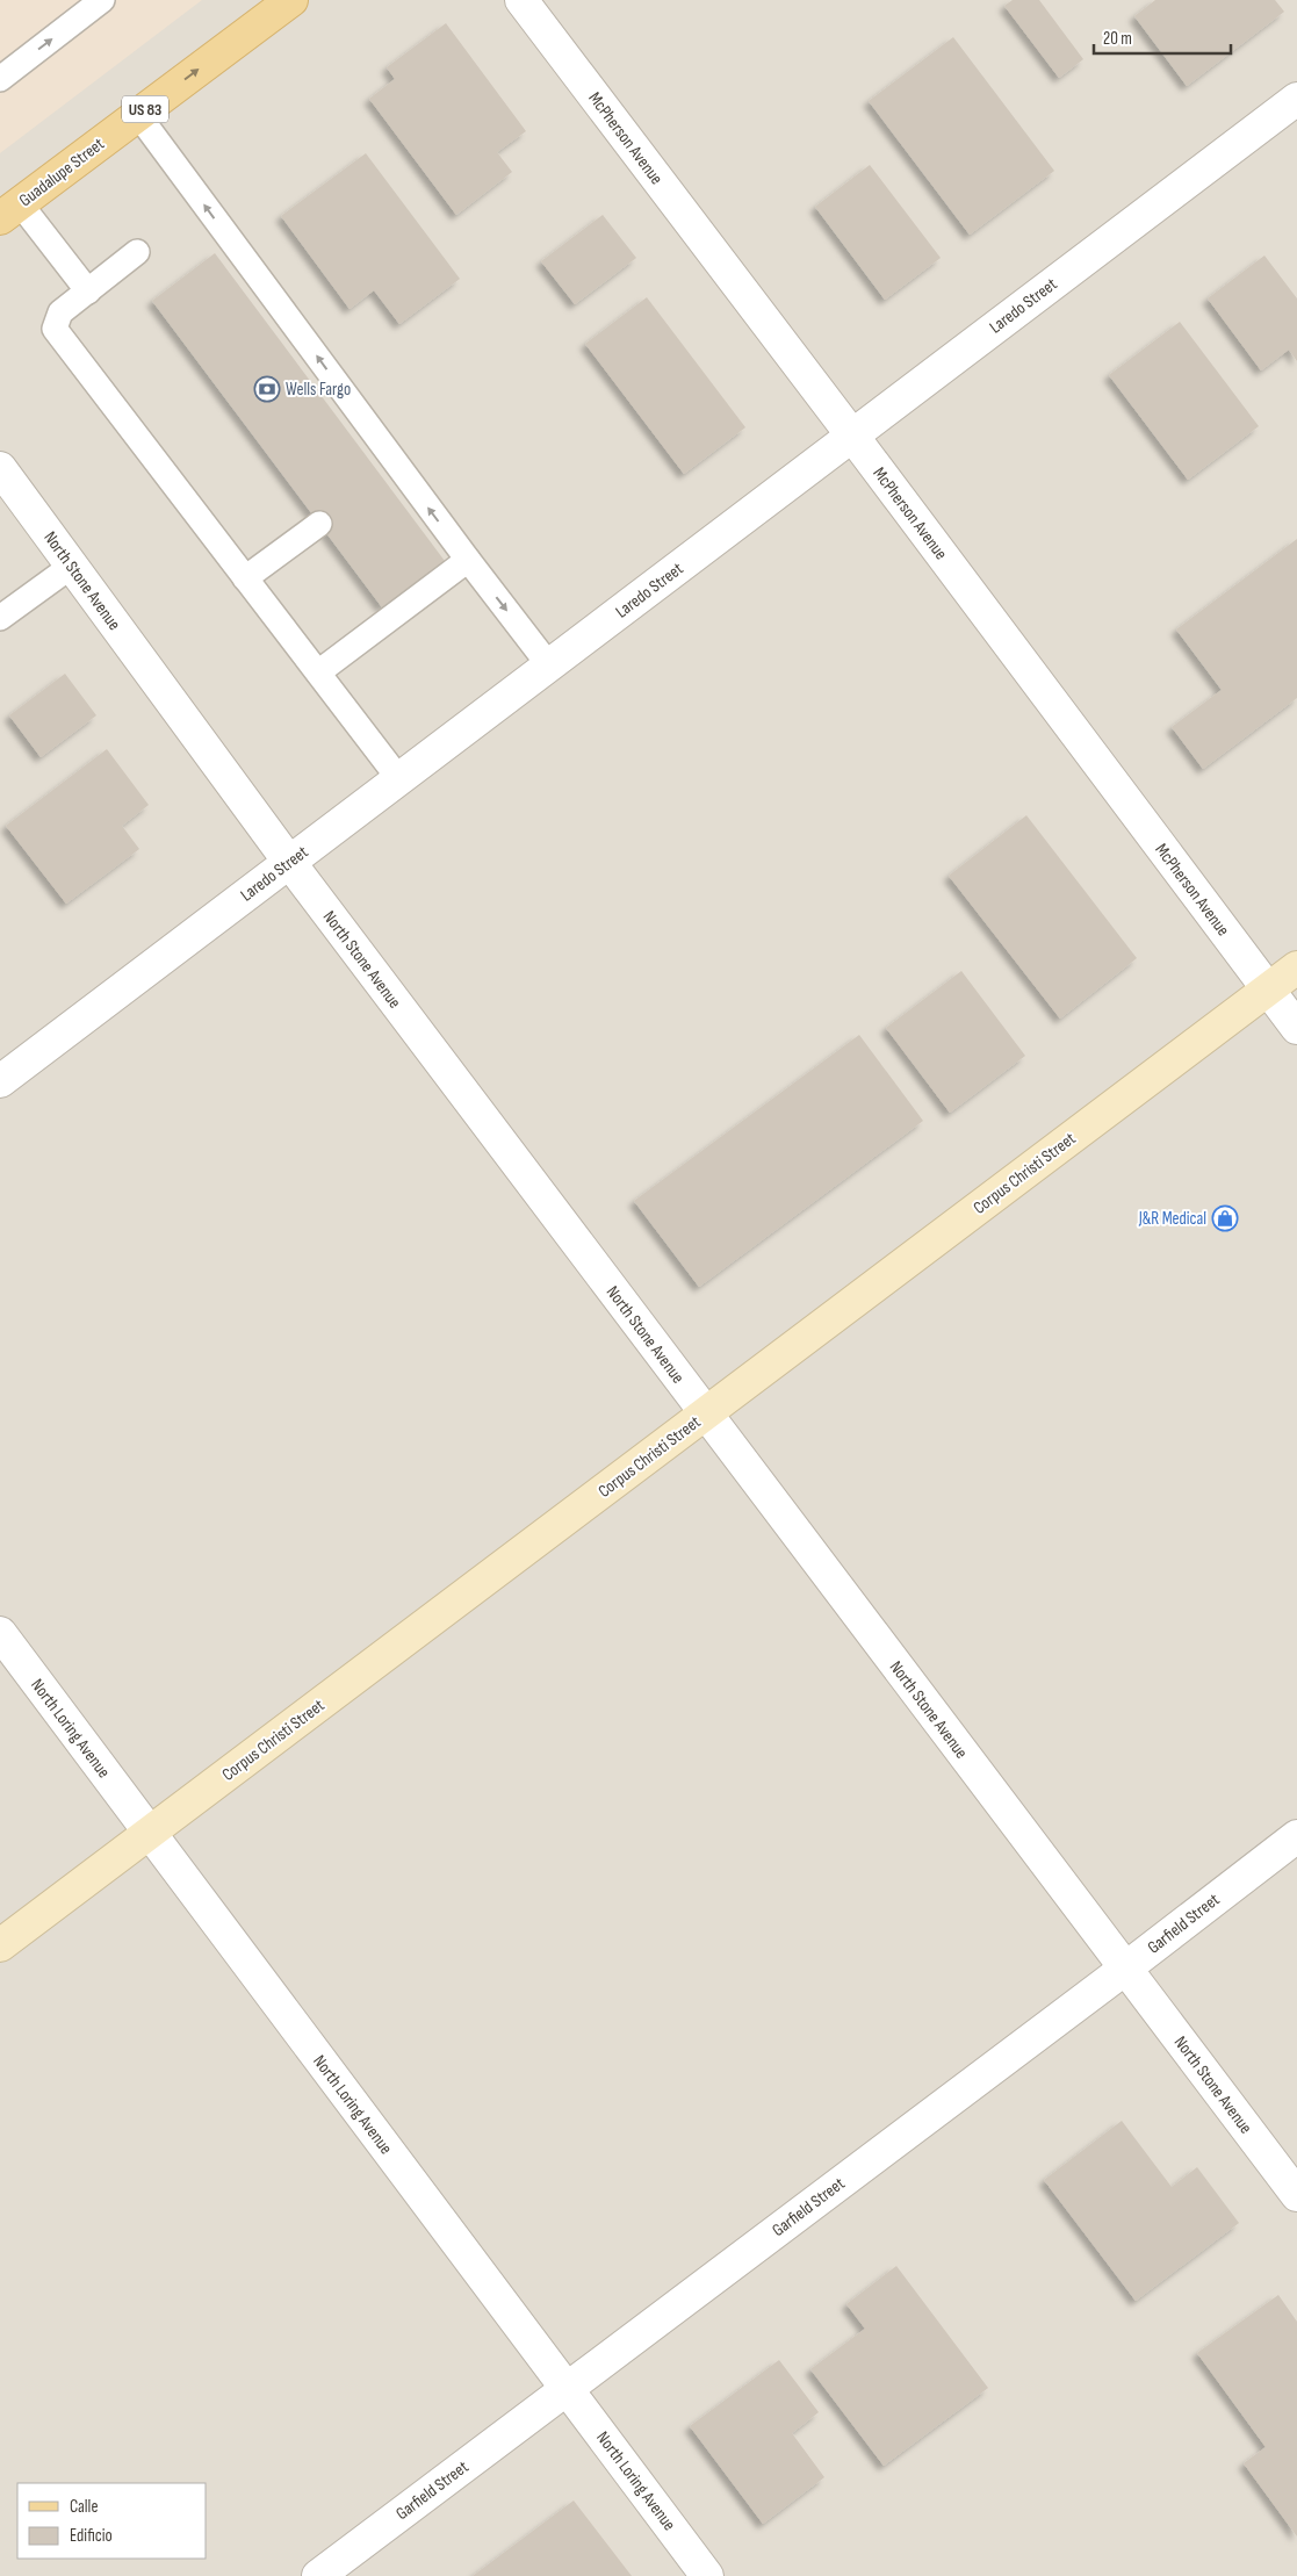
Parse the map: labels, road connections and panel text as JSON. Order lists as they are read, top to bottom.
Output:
{
  "streets": {
    "main road": ["US 83", "Guadalupe Street", "Corpus Christi Street"],
    "street": [
      "McPherson Avenue",
      "Laredo Street",
      "North Stone Avenue",
      "North Loring Avenue",
      "Garfield Street"
    ]
  },
  "crossings": [
    ["McPherson Avenue", "Laredo Street"],
    ["McPherson Avenue", "Corpus Christi Street"],
    ["Laredo Street", "North Stone Avenue"],
    ["North Stone Avenue", "Corpus Christi Street"],
    ["North Stone Avenue", "Garfield Street"],
    ["Corpus Christi Street", "North Loring Avenue"],
    ["North Loring Avenue", "Garfield Street"]
  ],
  "one_way": ["Guadalupe Street"],
  "places": {
    "bank": ["Wells Fargo"],
    "shop": ["J&R Medical"]
  },
  "legend": ["Calle", "Edificio"],
  "scale_bar": "20 m"
}
